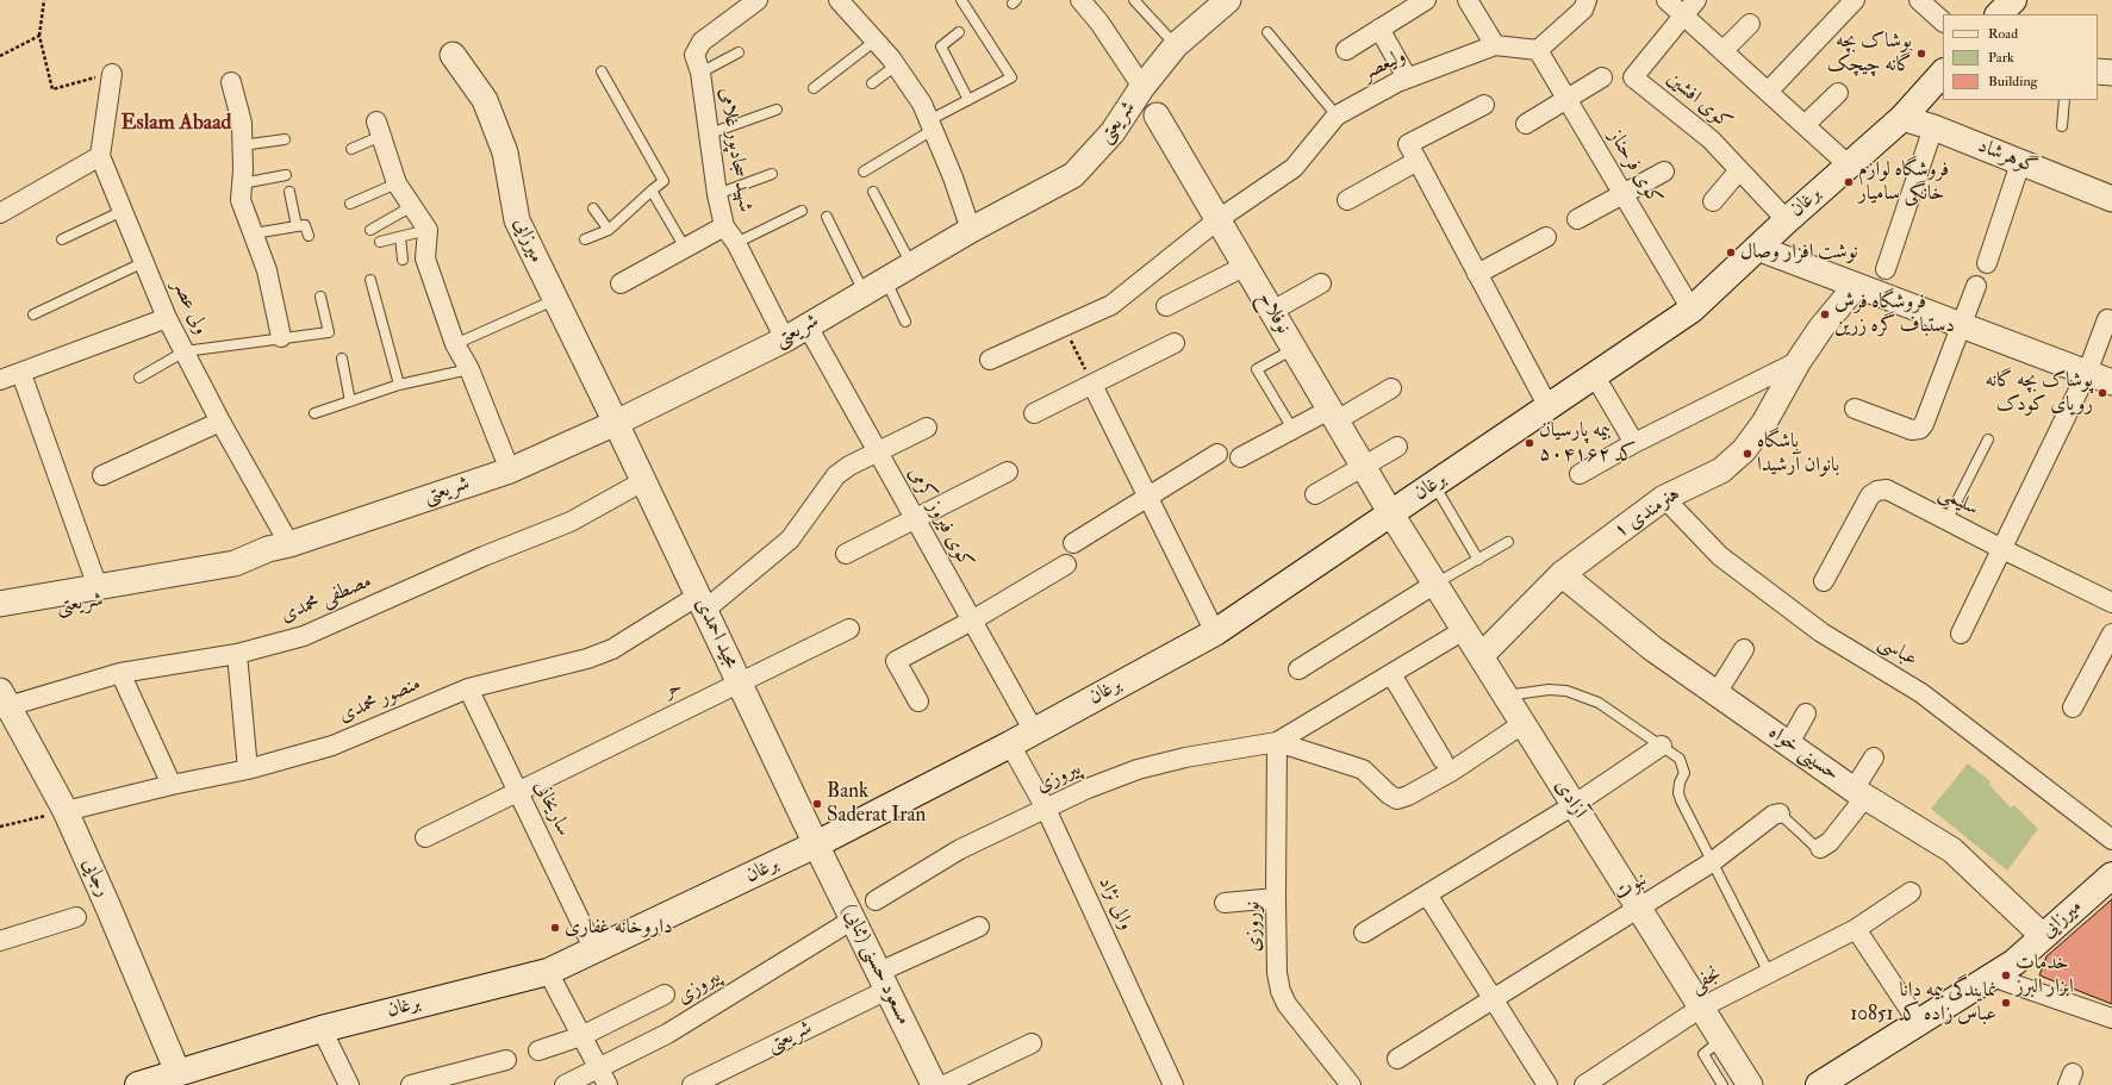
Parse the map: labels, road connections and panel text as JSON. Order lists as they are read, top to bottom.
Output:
{
  "streets": {
    "main road": ["برغان", "میرزایی"],
    "street": [
      "ولیعصر",
      "کوی افشین",
      "شریعتی",
      "شهید سجادپور غلامی",
      "گوهرشاد",
      "کوی فرحناز",
      "ولی عصر",
      "نوفلاح",
      "سلیمی",
      "هنرمندی ۱",
      "کوی فیروز کرمی",
      "مصطفی محمدی",
      "مجید احمدی",
      "عباسی",
      "حر",
      "منصور محمدی",
      "حسینی خواه",
      "پیروزی",
      "آزادی",
      "ساریخانی",
      "رجایی",
      "نبوت",
      "والی نژاد",
      "نوروزی",
      "مسعود حسنی (ثنایی)",
      "نجفی"
    ]
  },
  "crossings": [
    ["ولیعصر", "کوی فرحناز"],
    ["ولیعصر", "نوفلاح"],
    ["کوی افشین", "برغان"],
    ["شریعتی", "شهید سجادپور غلامی"],
    ["شریعتی", "میرزایی"],
    ["شریعتی", "ولی عصر"],
    ["شریعتی", "کوی فیروز کرمی"],
    ["شریعتی", "مجید احمدی"],
    ["شریعتی", "مسعود حسنی (ثنایی)"],
    ["گوهرشاد", "برغان"],
    ["کوی فرحناز", "برغان"],
    ["برغان", "نوفلاح"],
    ["برغان", "کوی فیروز کرمی"],
    ["برغان", "مجید احمدی"],
    ["برغان", "آزادی"],
    ["برغان", "ساریخانی"],
    ["برغان", "رجایی"],
    ["برغان", "والی نژاد"],
    ["برغان", "مسعود حسنی (ثنایی)"],
    ["میرزایی", "مجید احمدی"],
    ["میرزایی", "حسینی خواه"],
    ["نوفلاح", "آزادی"],
    ["هنرمندی ۱", "عباسی"],
    ["هنرمندی ۱", "حسینی خواه"],
    ["هنرمندی ۱", "آزادی"],
    ["کوی فیروز کرمی", "منصور محمدی"],
    ["مصطفی محمدی", "مجید احمدی"],
    ["مصطفی محمدی", "رجایی"],
    ["مجید احمدی", "حر"],
    ["مجید احمدی", "منصور محمدی"],
    ["مجید احمدی", "مسعود حسنی (ثنایی)"],
    ["حر", "ساریخانی"],
    ["منصور محمدی", "ساریخانی"],
    ["منصور محمدی", "رجایی"],
    ["حسینی خواه", "نبوت"],
    ["پیروزی", "والی نژاد"],
    ["پیروزی", "نوروزی"],
    ["پیروزی", "مسعود حسنی (ثنایی)"],
    ["آزادی", "نبوت"],
    ["آزادی", "نجفی"]
  ],
  "districts": ["Eslam Abaad"],
  "places": [
    "پوشاک بچه گانه چیچک",
    "فروشگاه لوازم خانگی سامیار",
    "نوشت افزار وصال",
    "فروشگاه فرش دستباف گره زرین",
    "پوشاک بچه گانه رویای کودک",
    "بیمه پارسیان کد ۵۰۴۱۶۲",
    "باشگاه بانوان آرشیدا",
    "Bank Saderat Iran",
    "داروخانه غفاری",
    "خدمات ابزار البرز",
    "نمایندگی بیمه دانا عباس زاده کد 10851"
  ],
  "legend": ["Road", "Park", "Building"]
}
